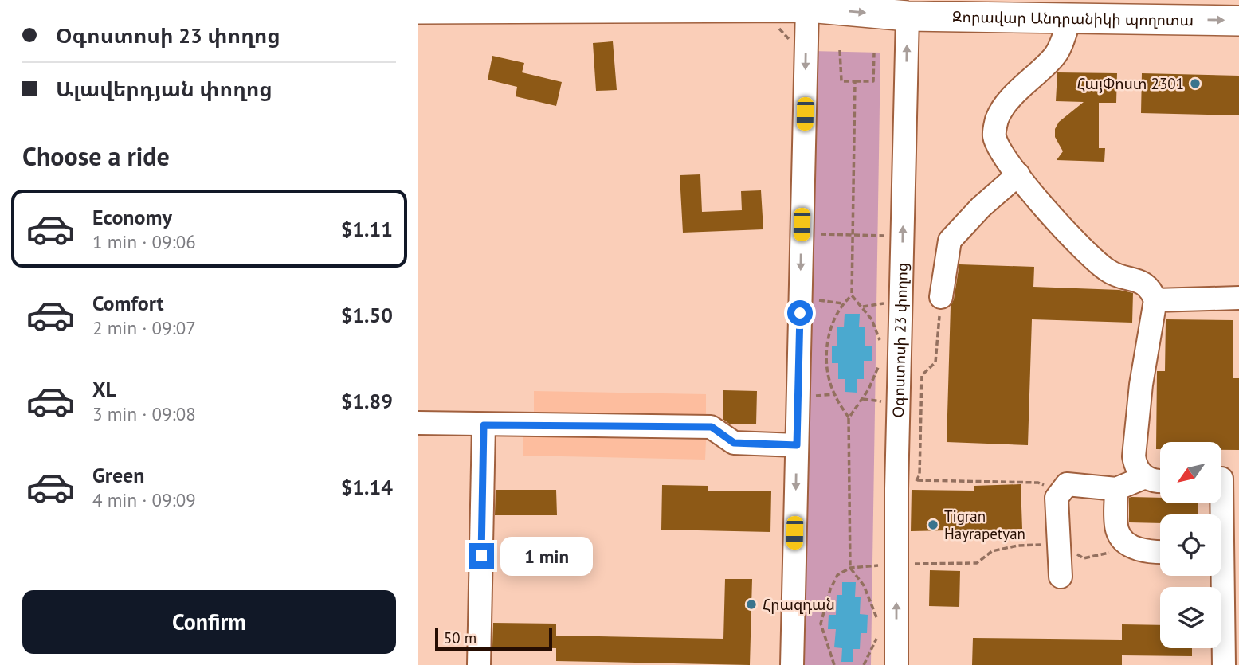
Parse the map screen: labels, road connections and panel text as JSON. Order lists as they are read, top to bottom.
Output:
{
  "streets": {
    "main road": ["Զորավար Անդրանիկի պողոտա"],
    "street": ["Օգոստոսի 23 փողոց"]
  },
  "crossings": [
    ["Զորավար Անդրանիկի պողոտա", "Օգոստոսի 23 փողոց"]
  ],
  "places": ["ՀայՓոստ 2301", "Tigran Hayrapetyan", "Հրազդան"],
  "scale_bar": "50 m",
  "north": "bottom left",
  "page": {
    "banner": ["Օգոստոսի 23 փողոց", "Ալավերդյան փողոց"],
    "heading": "Choose a ride",
    "list": [
      {
        "name": "Economy",
        "note": "1 min · 09:06",
        "value": "$1.11"
      },
      {
        "name": "Comfort",
        "note": "2 min · 09:07",
        "value": "$1.50"
      },
      {
        "name": "XL",
        "note": "3 min · 09:08",
        "value": "$1.89"
      },
      {
        "name": "Green",
        "note": "4 min · 09:09",
        "value": "$1.14"
      }
    ],
    "bubble": "1 min",
    "buttons": "Confirm",
    "scale": "50 m"
  }
}
